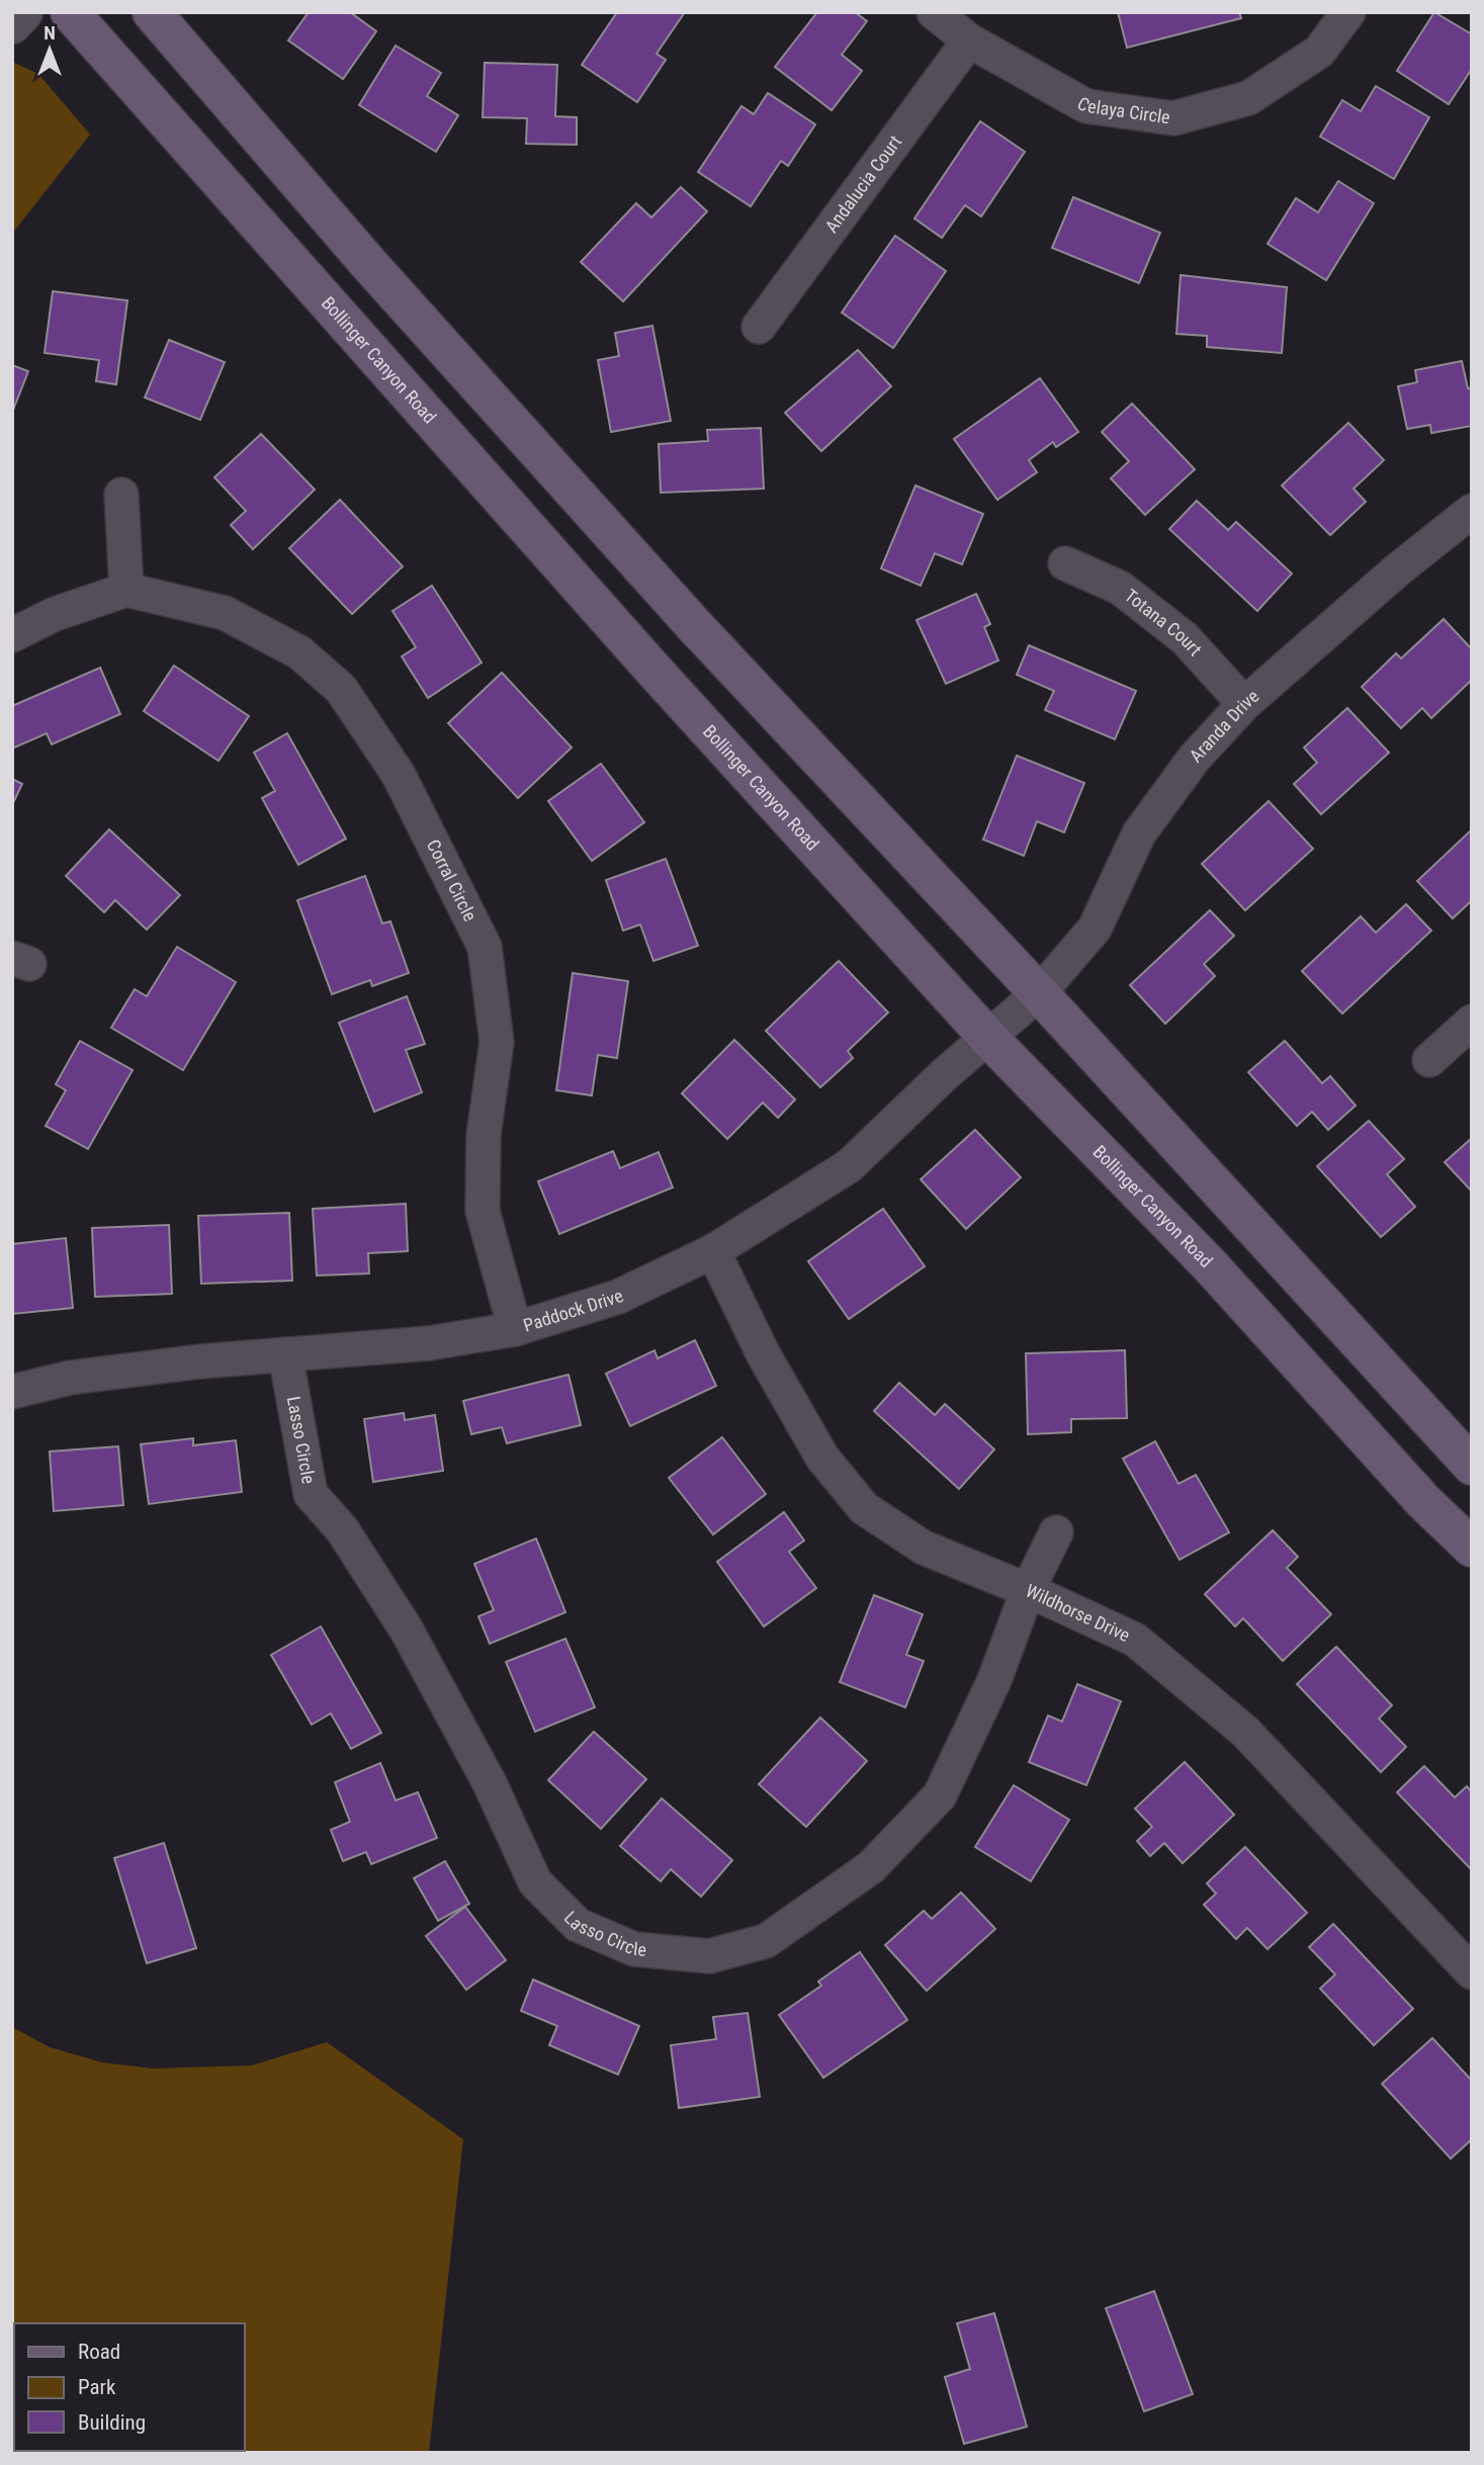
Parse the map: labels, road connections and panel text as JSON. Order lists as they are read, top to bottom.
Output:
{
  "streets": {
    "main road": ["Bollinger Canyon Road"],
    "street": [
      "Celaya Circle",
      "Andalucia Court",
      "Totana Court",
      "Aranda Drive",
      "Corral Circle",
      "Paddock Drive",
      "Lasso Circle",
      "Wildhorse Drive"
    ]
  },
  "crossings": [
    ["Celaya Circle", "Andalucia Court"],
    ["Bollinger Canyon Road", "Paddock Drive"],
    ["Totana Court", "Aranda Drive"],
    ["Aranda Drive", "Paddock Drive"],
    ["Corral Circle", "Paddock Drive"],
    ["Paddock Drive", "Lasso Circle"],
    ["Paddock Drive", "Wildhorse Drive"],
    ["Lasso Circle", "Wildhorse Drive"]
  ],
  "legend": ["Road", "Park", "Building"],
  "north": "top"
}
